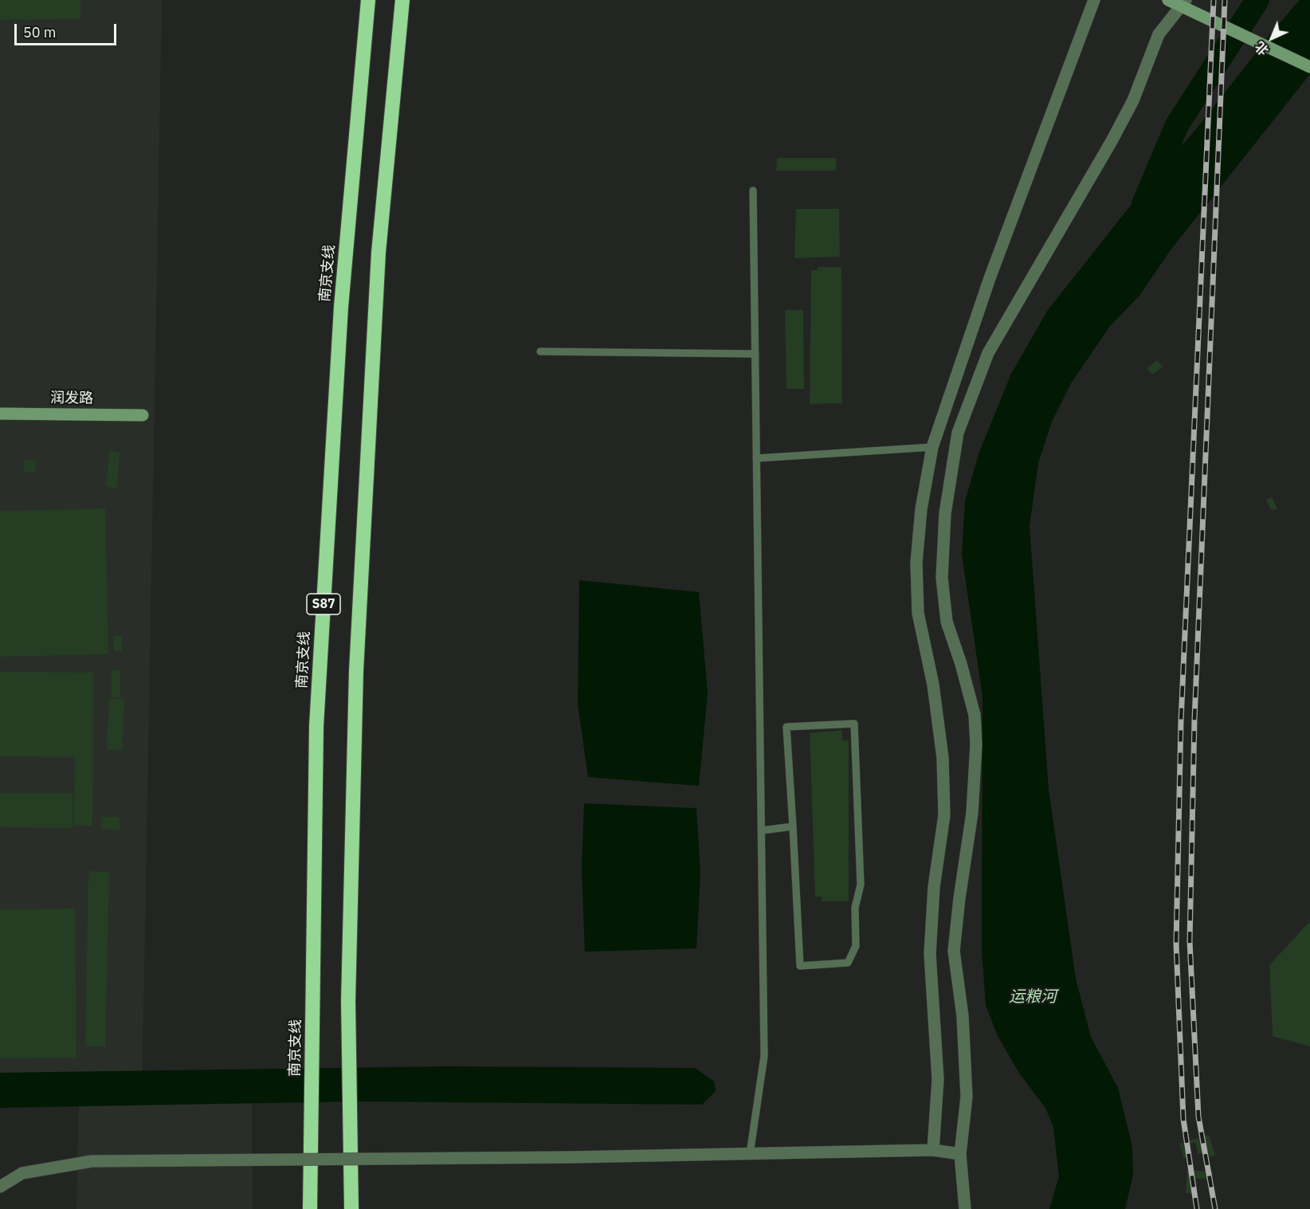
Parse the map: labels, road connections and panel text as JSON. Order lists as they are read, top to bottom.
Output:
{
  "streets": {
    "highway": ["南京支线", "S87"],
    "street": ["润发路"]
  },
  "water": ["运粮河"],
  "scale_bar": "50 m",
  "north": "bottom left"
}
